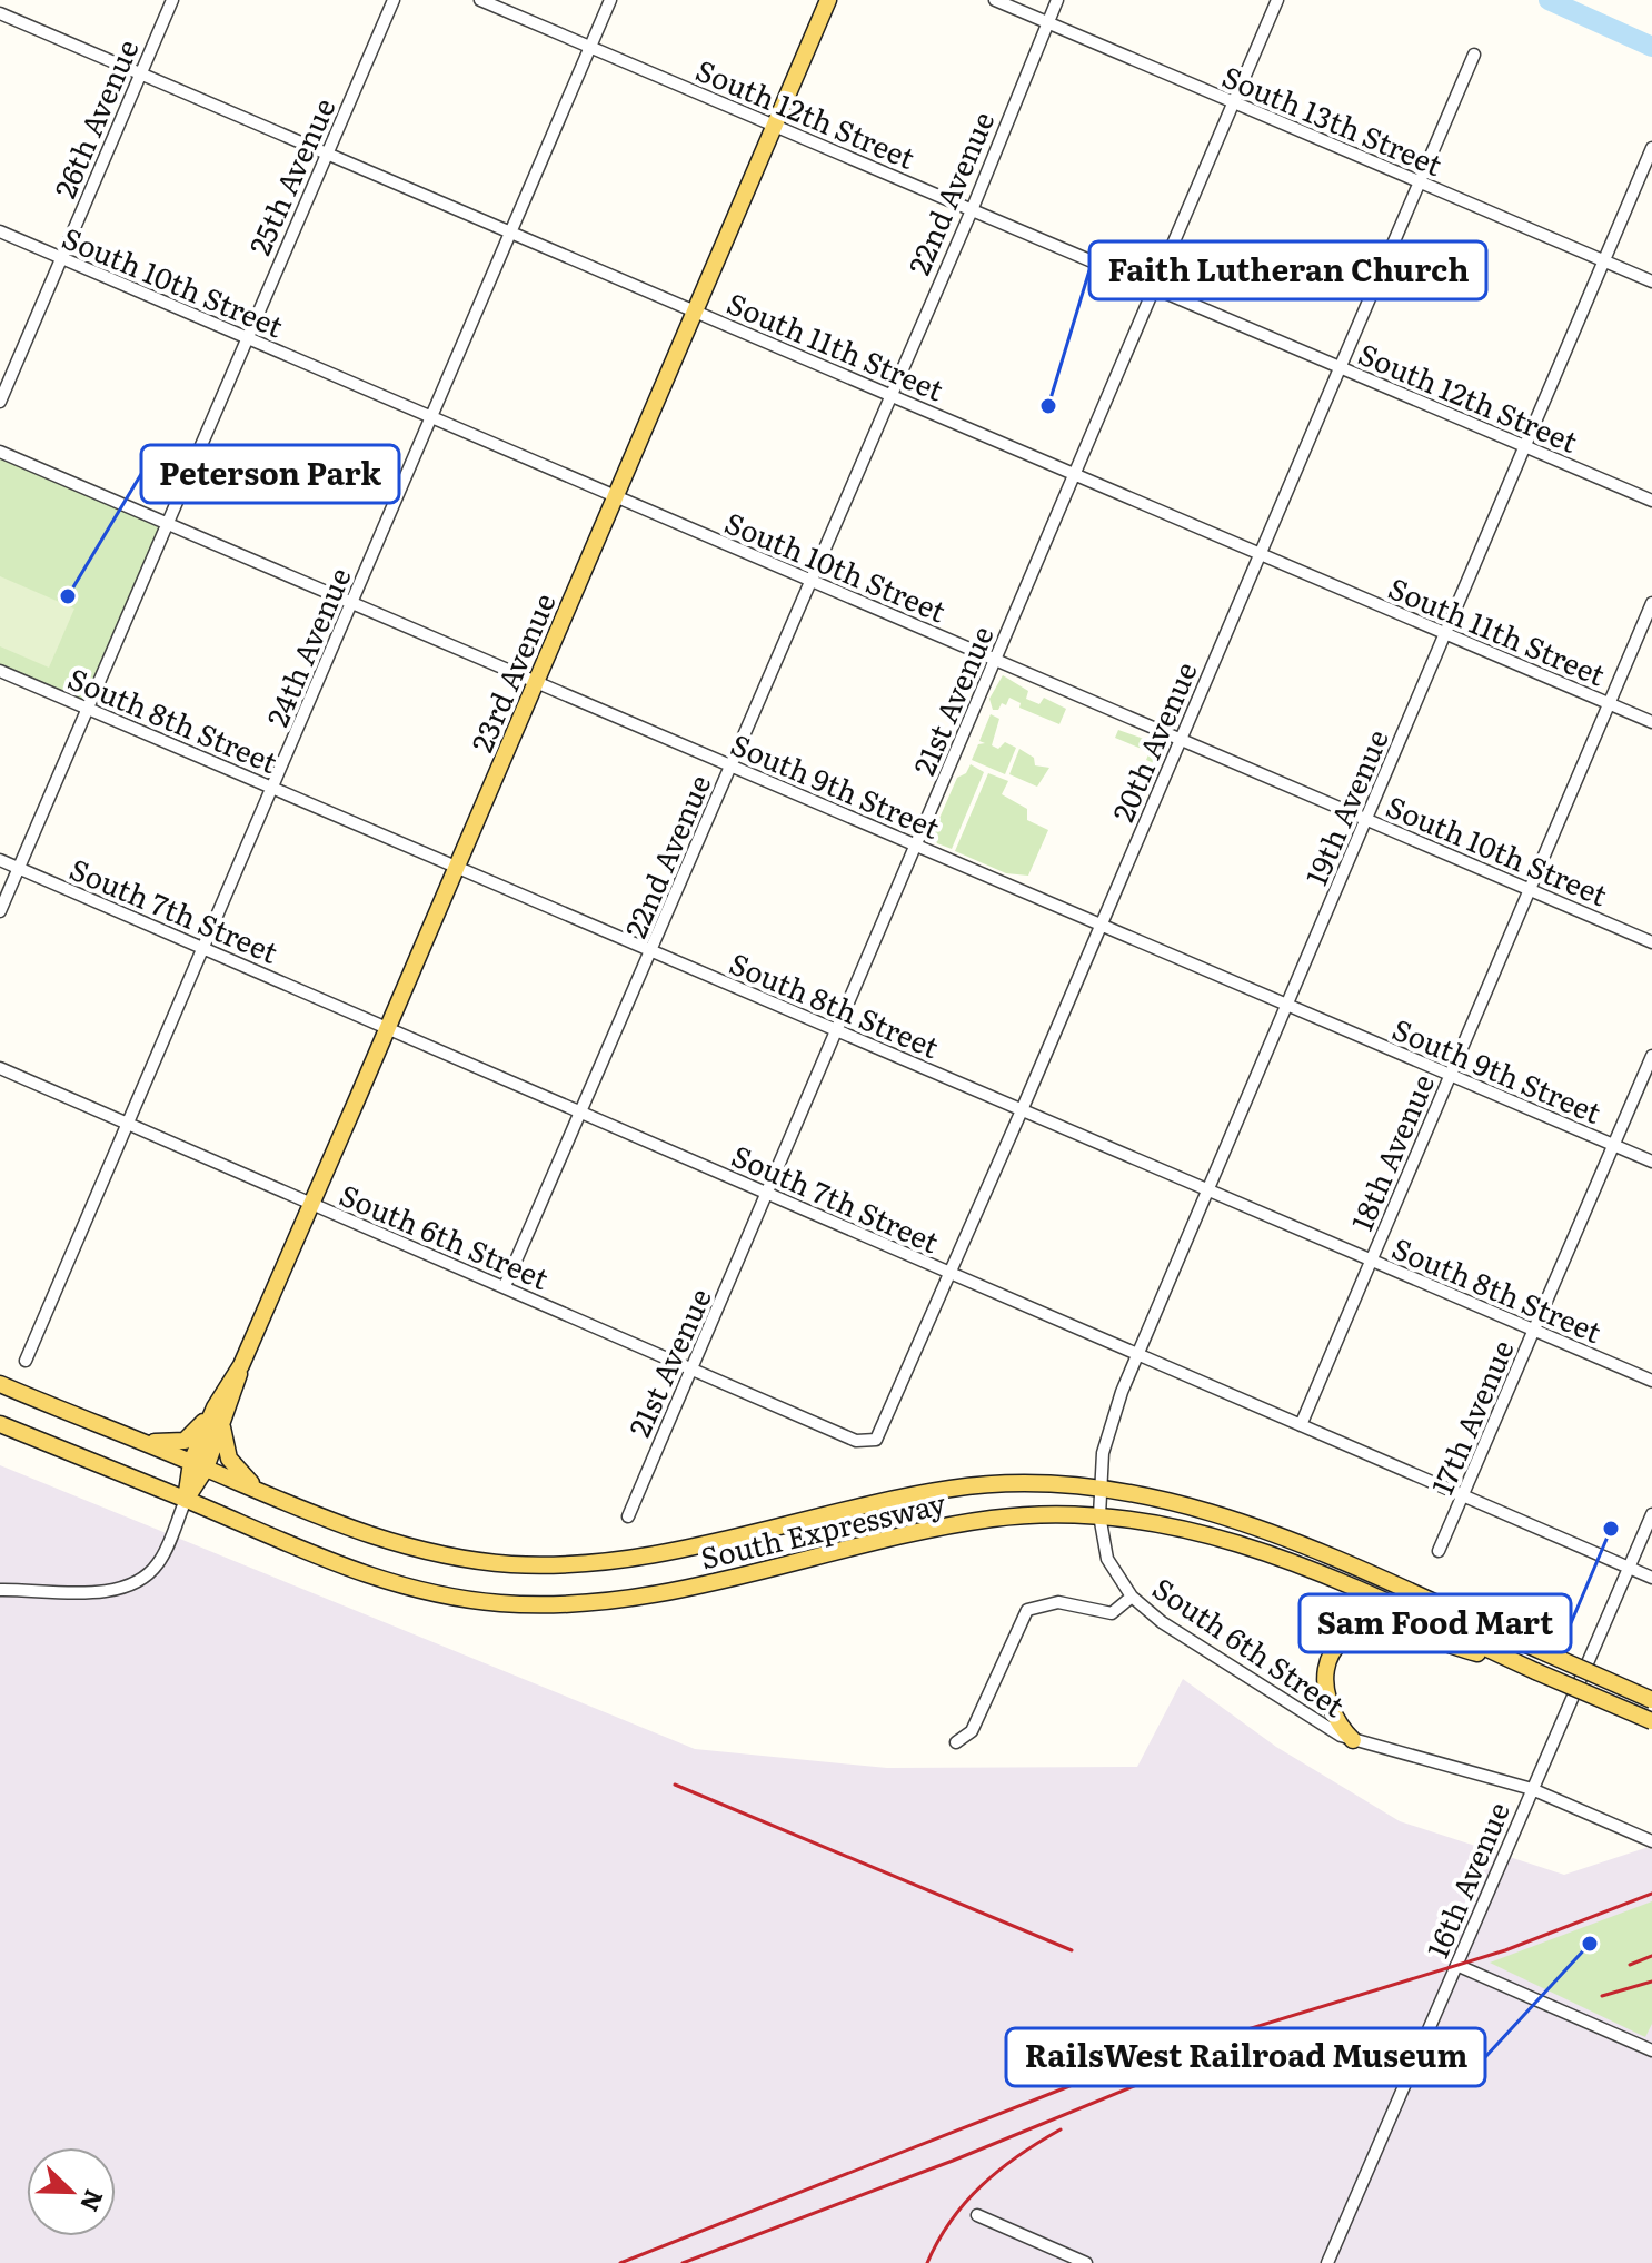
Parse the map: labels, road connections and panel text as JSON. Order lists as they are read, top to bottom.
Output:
{
  "streets": {
    "main road": ["23rd Avenue", "South Expressway"],
    "street": [
      "South 12th Street",
      "26th Avenue",
      "South 13th Street",
      "25th Avenue",
      "22nd Avenue",
      "South 10th Street",
      "South 11th Street",
      "24th Avenue",
      "21st Avenue",
      "South 8th Street",
      "20th Avenue",
      "South 9th Street",
      "19th Avenue",
      "South 7th Street",
      "18th Avenue",
      "South 6th Street",
      "17th Avenue",
      "16th Avenue"
    ]
  },
  "crossings": [
    ["South 12th Street", "22nd Avenue"],
    ["South 12th Street", "24th Avenue"],
    ["South 12th Street", "23rd Avenue"],
    ["South 12th Street", "21st Avenue"],
    ["South 12th Street", "20th Avenue"],
    ["South 12th Street", "19th Avenue"],
    ["26th Avenue", "South 10th Street"],
    ["26th Avenue", "South 11th Street"],
    ["South 13th Street", "22nd Avenue"],
    ["South 13th Street", "21st Avenue"],
    ["South 13th Street", "20th Avenue"],
    ["South 13th Street", "19th Avenue"],
    ["25th Avenue", "South 10th Street"],
    ["25th Avenue", "South 11th Street"],
    ["25th Avenue", "South 8th Street"],
    ["25th Avenue", "South 9th Street"],
    ["25th Avenue", "South 7th Street"],
    ["22nd Avenue", "South 10th Street"],
    ["22nd Avenue", "South 11th Street"],
    ["22nd Avenue", "South 8th Street"],
    ["22nd Avenue", "South 9th Street"],
    ["22nd Avenue", "South 7th Street"],
    ["22nd Avenue", "South 6th Street"],
    ["South 10th Street", "24th Avenue"],
    ["South 10th Street", "23rd Avenue"],
    ["South 10th Street", "21st Avenue"],
    ["South 10th Street", "20th Avenue"],
    ["South 10th Street", "19th Avenue"],
    ["South 10th Street", "18th Avenue"],
    ["South 11th Street", "24th Avenue"],
    ["South 11th Street", "23rd Avenue"],
    ["South 11th Street", "21st Avenue"],
    ["South 11th Street", "20th Avenue"],
    ["South 11th Street", "19th Avenue"],
    ["South 11th Street", "18th Avenue"],
    ["24th Avenue", "South 8th Street"],
    ["24th Avenue", "South 9th Street"],
    ["24th Avenue", "South 7th Street"],
    ["24th Avenue", "South 6th Street"],
    ["23rd Avenue", "South 8th Street"],
    ["23rd Avenue", "South 9th Street"],
    ["23rd Avenue", "South 7th Street"],
    ["23rd Avenue", "South 6th Street"],
    ["23rd Avenue", "South Expressway"],
    ["21st Avenue", "South 8th Street"],
    ["21st Avenue", "South 9th Street"],
    ["21st Avenue", "South 7th Street"],
    ["21st Avenue", "South 6th Street"],
    ["South 8th Street", "20th Avenue"],
    ["South 8th Street", "19th Avenue"],
    ["South 8th Street", "18th Avenue"],
    ["South 8th Street", "17th Avenue"],
    ["20th Avenue", "South 9th Street"],
    ["20th Avenue", "South 7th Street"],
    ["20th Avenue", "South 6th Street"],
    ["South 9th Street", "19th Avenue"],
    ["South 9th Street", "18th Avenue"],
    ["South 9th Street", "17th Avenue"],
    ["19th Avenue", "South 7th Street"],
    ["19th Avenue", "South 6th Street"],
    ["19th Avenue", "South Expressway"],
    ["South 7th Street", "18th Avenue"],
    ["South 7th Street", "17th Avenue"],
    ["South 7th Street", "16th Avenue"],
    ["South 6th Street", "South Expressway"],
    ["South 6th Street", "16th Avenue"]
  ],
  "places": [
    "Faith Lutheran Church",
    "Peterson Park",
    "Sam Food Mart",
    "RailsWest Railroad Museum"
  ],
  "north": "bottom right"
}
